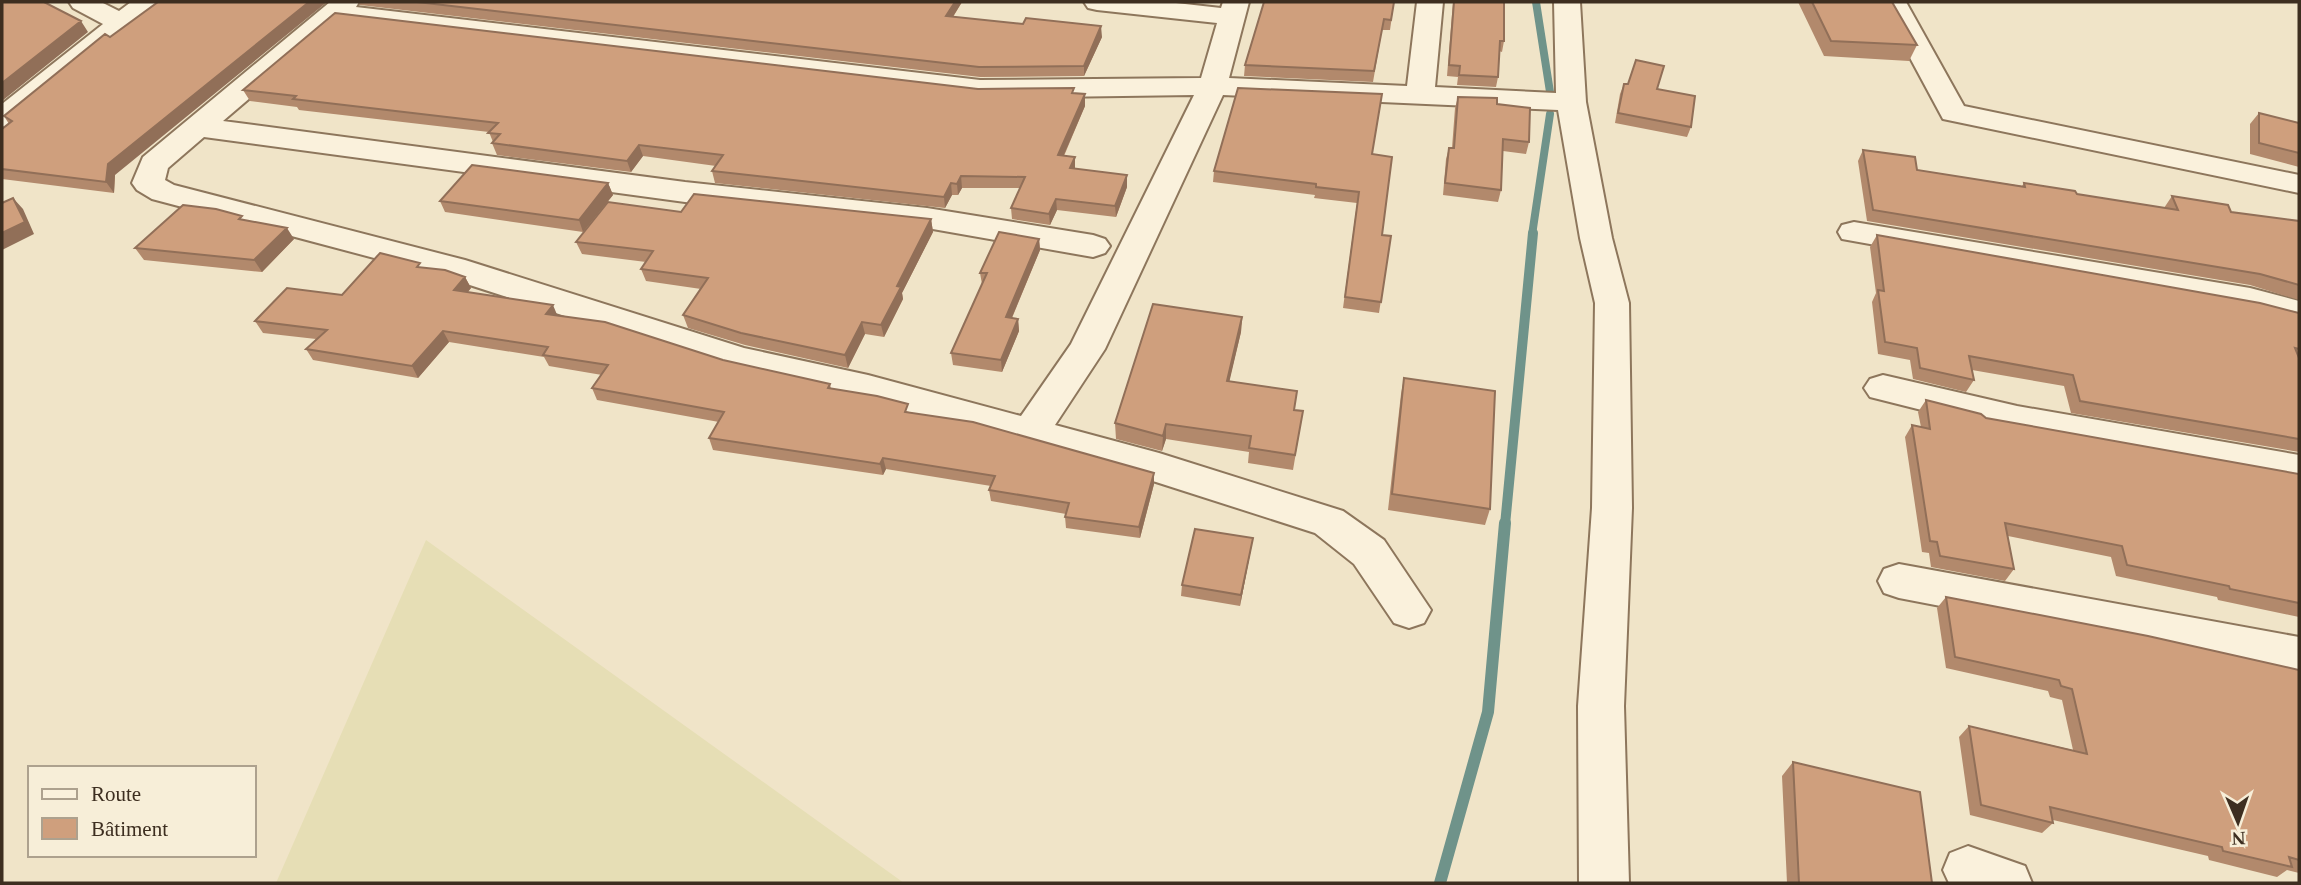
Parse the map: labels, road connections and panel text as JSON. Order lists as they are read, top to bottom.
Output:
{
  "legend": ["Route", "Bâtiment"],
  "north": "bottom"
}
